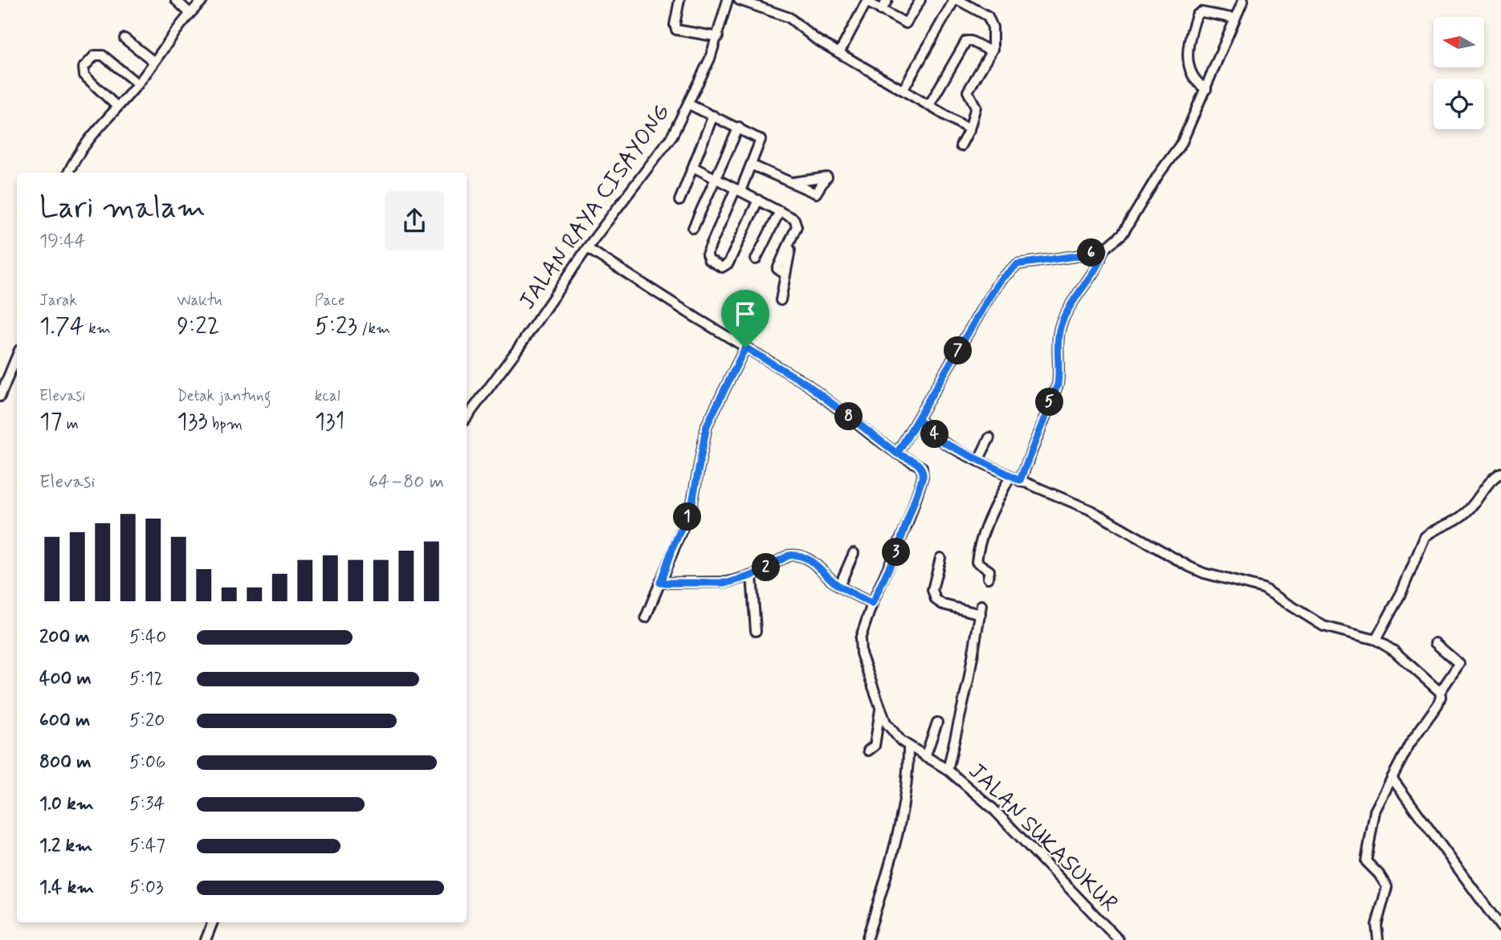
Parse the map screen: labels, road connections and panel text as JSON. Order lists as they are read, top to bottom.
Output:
{
  "streets": {
    "street": ["JALAN RAYA CISAYONG", "JALAN SUKASUKUR"]
  },
  "crossings": [
    ["JALAN RAYA CISAYONG", "JALAN SUKASUKUR"]
  ],
  "north": "left",
  "page": {
    "heading": ["Lari malam", "19:44"],
    "pins": [
      "6",
      "7",
      "5",
      "8",
      "4",
      "1",
      "3",
      "2"
    ],
    "stats": [
      ["Jarak", "1.74 km"],
      ["Waktu", "9:22"],
      ["Pace", "5:23 /km"],
      ["Elevasi", "17 m"],
      ["Detak jantung", "133 bpm"],
      ["kcal", "131"]
    ],
    "chart": ["Elevasi", "64–80 m"],
    "list": [
      {
        "name": "200 m",
        "note": "5:40"
      },
      {
        "name": "400 m",
        "note": "5:12"
      },
      {
        "name": "600 m",
        "note": "5:20"
      },
      {
        "name": "800 m",
        "note": "5:06"
      },
      {
        "name": "1.0 km",
        "note": "5:34"
      },
      {
        "name": "1.2 km",
        "note": "5:47"
      },
      {
        "name": "1.4 km",
        "note": "5:03"
      }
    ]
  }
}
